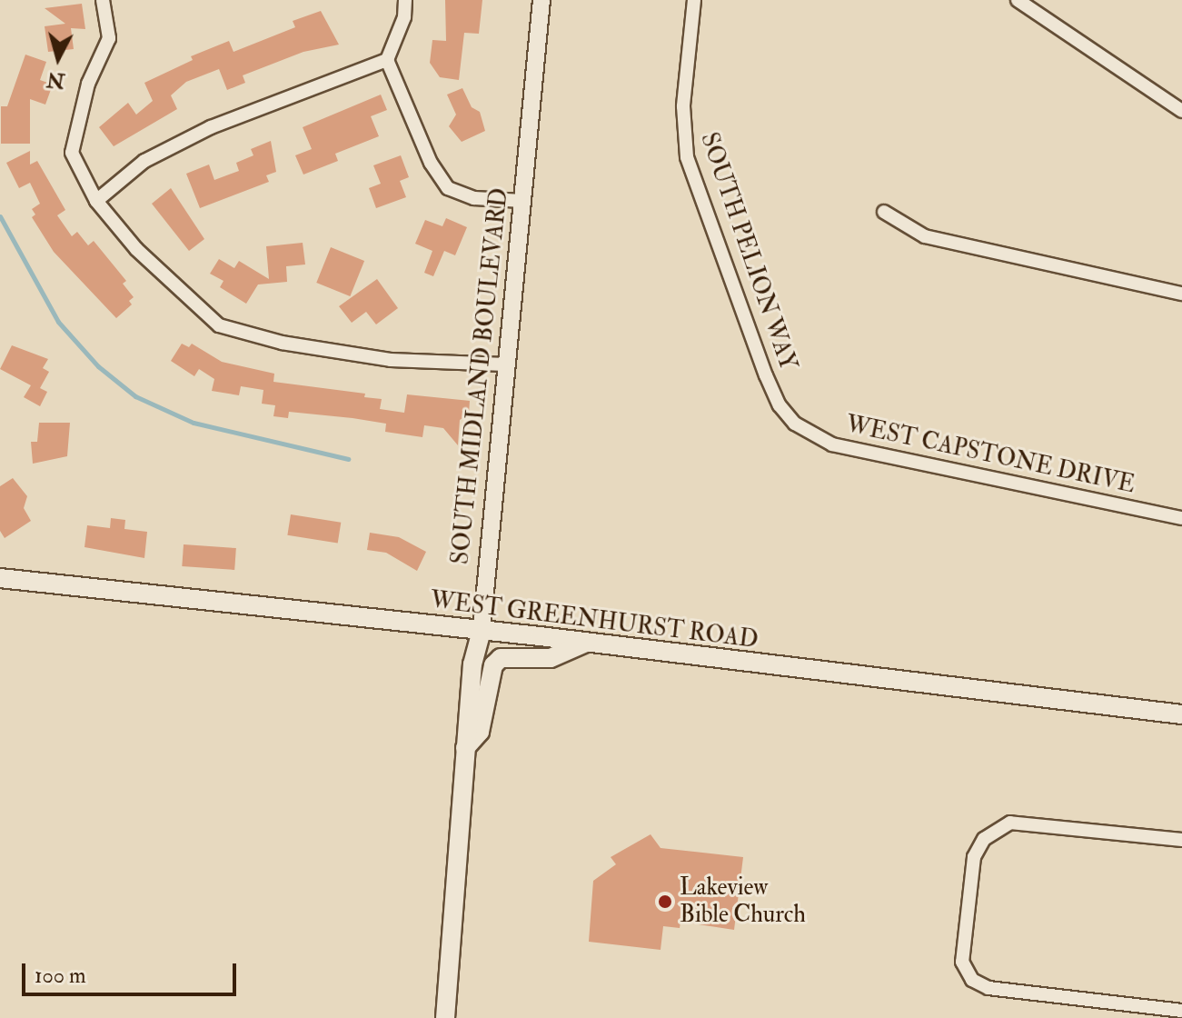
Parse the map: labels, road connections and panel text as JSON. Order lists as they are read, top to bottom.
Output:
{
  "streets": {
    "main road": ["SOUTH MIDLAND BOULEVARD", "WEST GREENHURST ROAD"],
    "street": ["SOUTH PELION WAY", "WEST CAPSTONE DRIVE"]
  },
  "crossings": [
    ["SOUTH PELION WAY", "WEST CAPSTONE DRIVE"],
    ["SOUTH MIDLAND BOULEVARD", "WEST GREENHURST ROAD"]
  ],
  "places": ["Lakeview Bible Church"],
  "scale_bar": "100 m",
  "north": "bottom"
}
